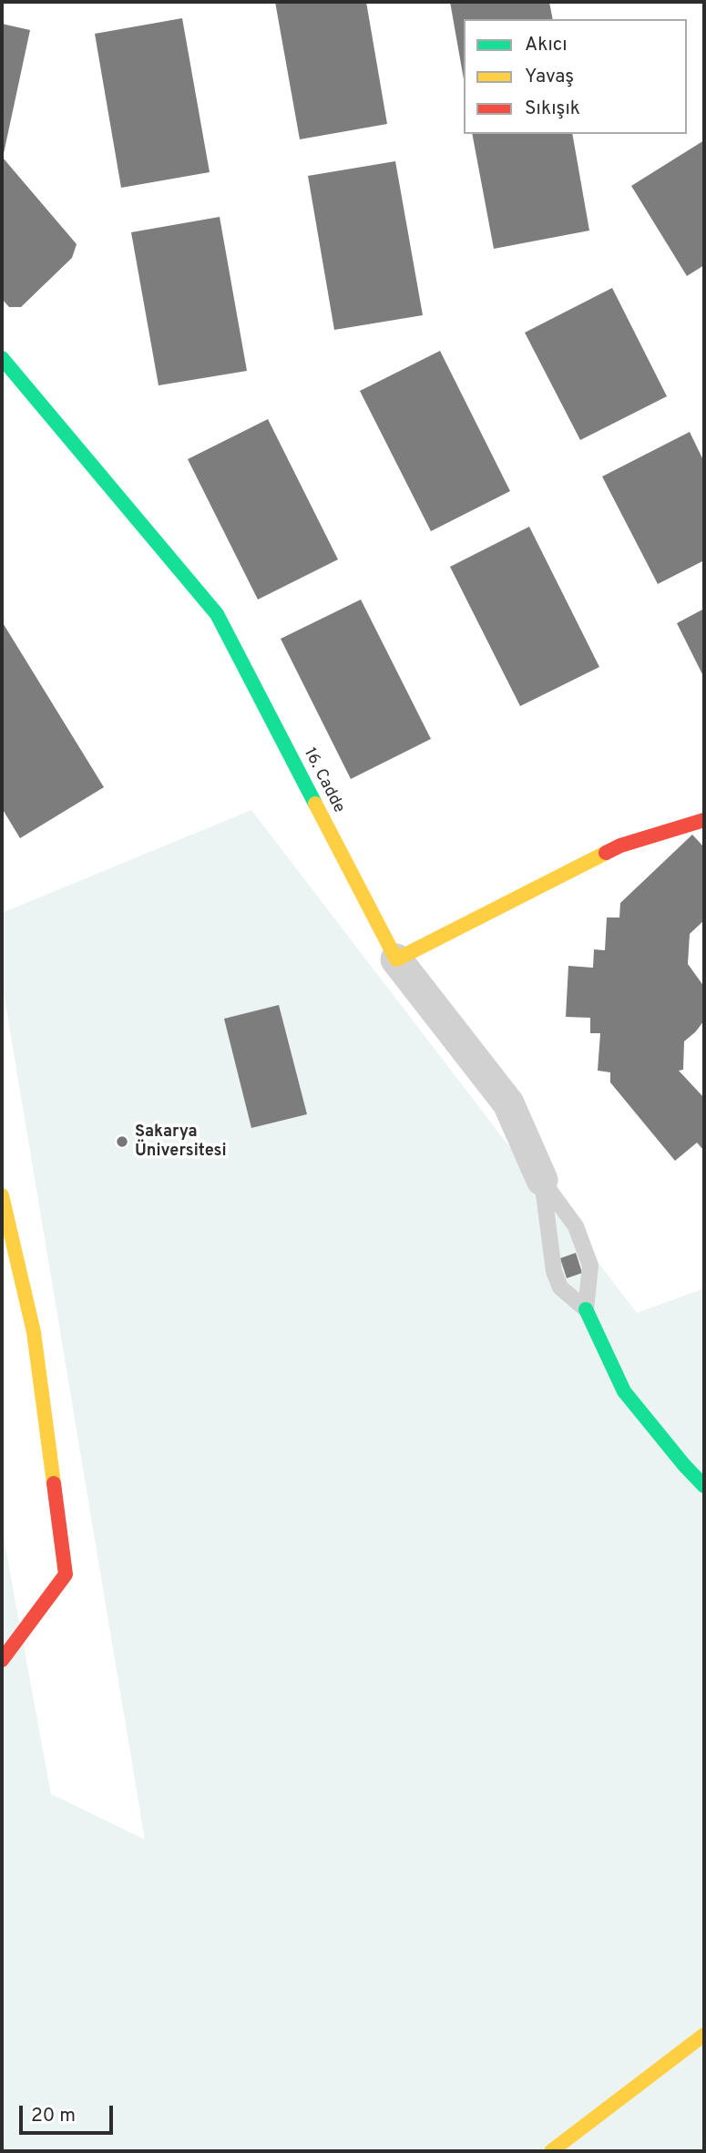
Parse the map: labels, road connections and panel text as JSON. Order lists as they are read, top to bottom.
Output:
{
  "streets": {
    "street": ["16. Cadde"]
  },
  "places": ["Sakarya Üniversitesi"],
  "legend": ["Akıcı", "Yavaş", "Sıkışık"],
  "scale_bar": "20 m"
}
